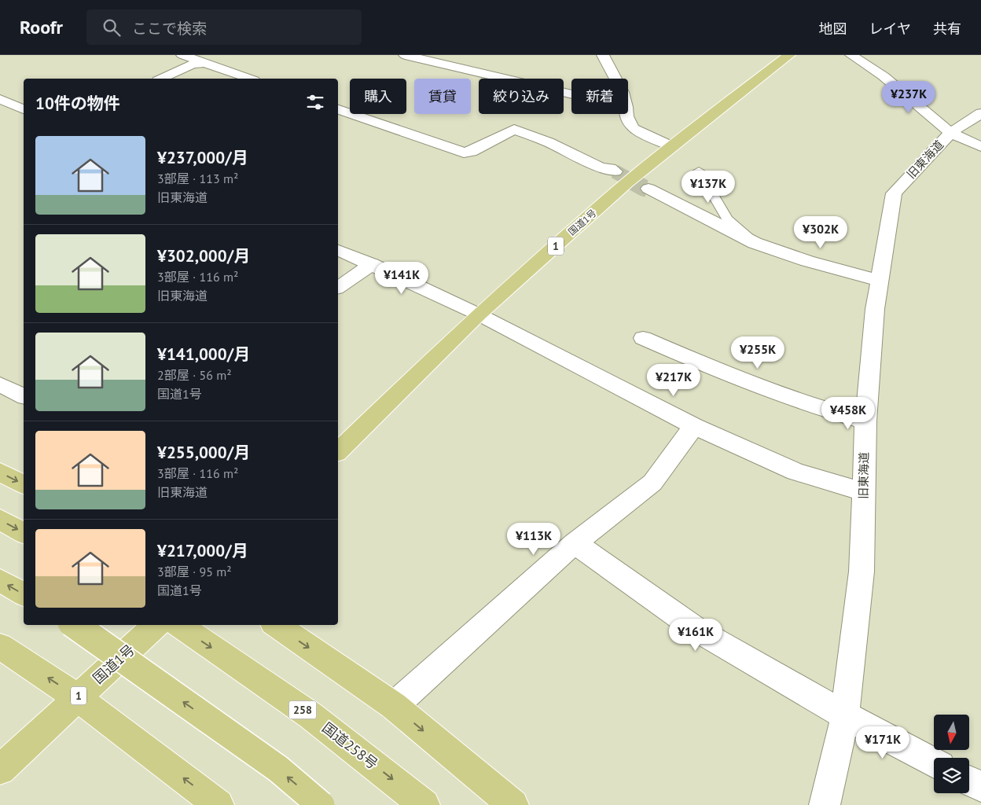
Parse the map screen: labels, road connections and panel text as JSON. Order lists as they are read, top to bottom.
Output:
{
  "streets": {
    "highway": [
      "国道1号",
      "1",
      "258",
      "国道258号"
    ],
    "street": ["旧東海道"]
  },
  "north": "bottom",
  "page": {
    "header": "Roofr",
    "search": "ここで検索",
    "nav": ["地図", "レイヤ", "共有"],
    "chip": [
      "購入",
      "賃貸",
      "絞り込み",
      "新着"
    ],
    "heading": "10件の物件",
    "price": [
      "¥237K",
      "¥137K",
      "¥302K",
      "¥141K",
      "¥255K",
      "¥217K",
      "¥458K",
      "¥113K",
      "¥161K",
      "¥171K"
    ],
    "list": [
      {
        "name": "¥237,000/月",
        "note": "3部屋 · 113 m² · 旧東海道"
      },
      {
        "name": "¥302,000/月",
        "note": "3部屋 · 116 m² · 旧東海道"
      },
      {
        "name": "¥141,000/月",
        "note": "2部屋 · 56 m² · 国道1号"
      },
      {
        "name": "¥255,000/月",
        "note": "3部屋 · 116 m² · 旧東海道"
      },
      {
        "name": "¥217,000/月",
        "note": "3部屋 · 95 m² · 国道1号"
      }
    ]
  }
}
